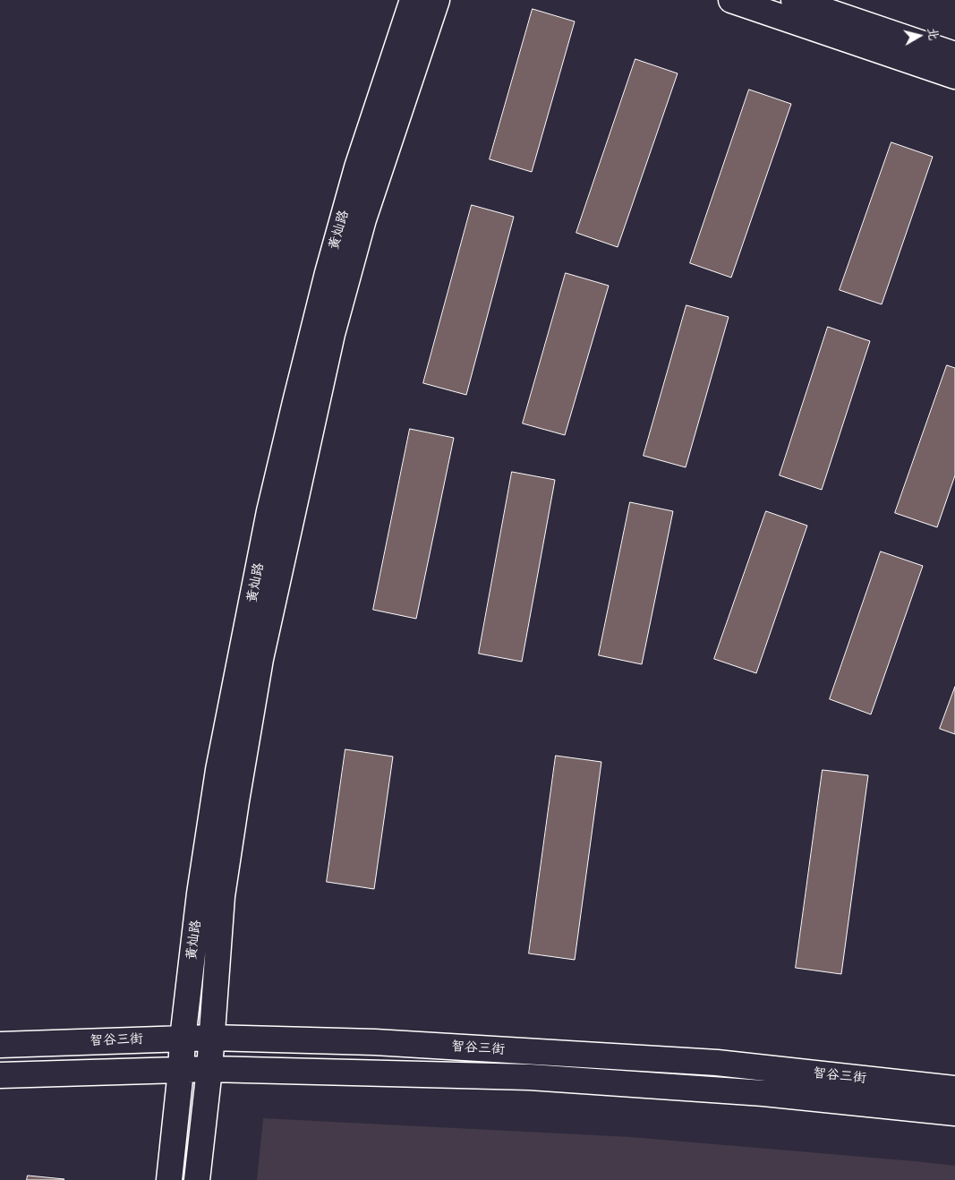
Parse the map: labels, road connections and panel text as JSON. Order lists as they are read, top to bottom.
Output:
{
  "streets": {
    "street": ["黄灿路", "智谷三街"]
  },
  "crossings": [
    ["黄灿路", "智谷三街"]
  ],
  "north": "right"
}
